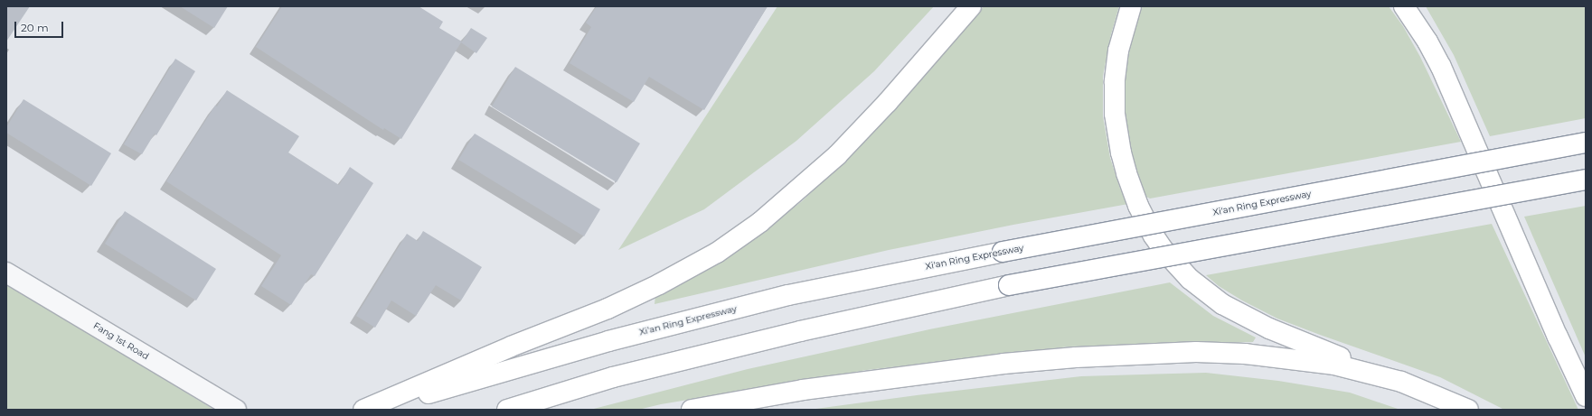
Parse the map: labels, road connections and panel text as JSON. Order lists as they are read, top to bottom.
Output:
{
  "streets": {
    "highway": ["Xi'an Ring Expressway"],
    "street": ["Fang 1st Road"]
  },
  "scale_bar": "20 m"
}
